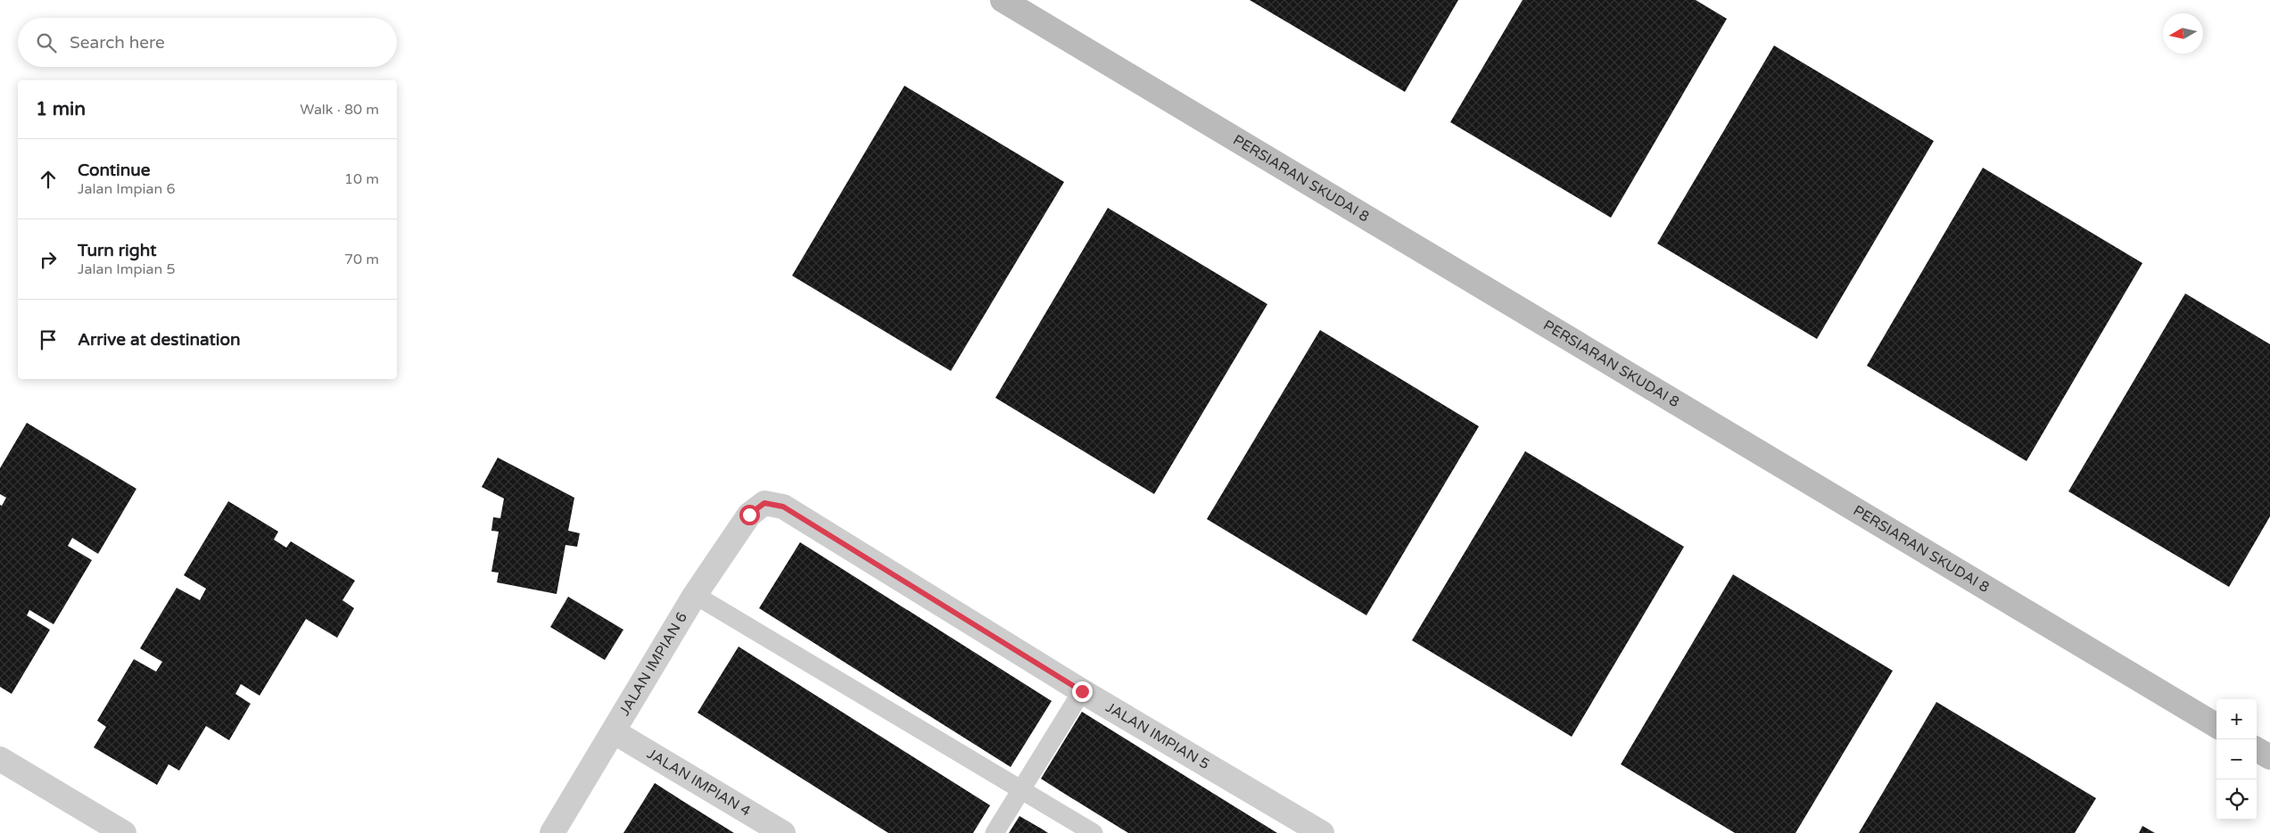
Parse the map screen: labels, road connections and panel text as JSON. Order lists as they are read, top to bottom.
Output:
{
  "streets": {
    "street": [
      "PERSIARAN SKUDAI 8",
      "JALAN IMPIAN 6",
      "JALAN IMPIAN 5",
      "JALAN IMPIAN 4"
    ]
  },
  "crossings": [
    ["JALAN IMPIAN 6", "JALAN IMPIAN 5"],
    ["JALAN IMPIAN 6", "JALAN IMPIAN 4"]
  ],
  "north": "left",
  "page": {
    "search": "Search here",
    "heading": ["1 min", "Walk · 80 m"],
    "list": [
      ["Continue", "Jalan Impian 6", "10 m"],
      ["Turn right", "Jalan Impian 5", "70 m"],
      "Arrive at destination"
    ],
    "map_buttons": ["+", "−"]
  }
}
